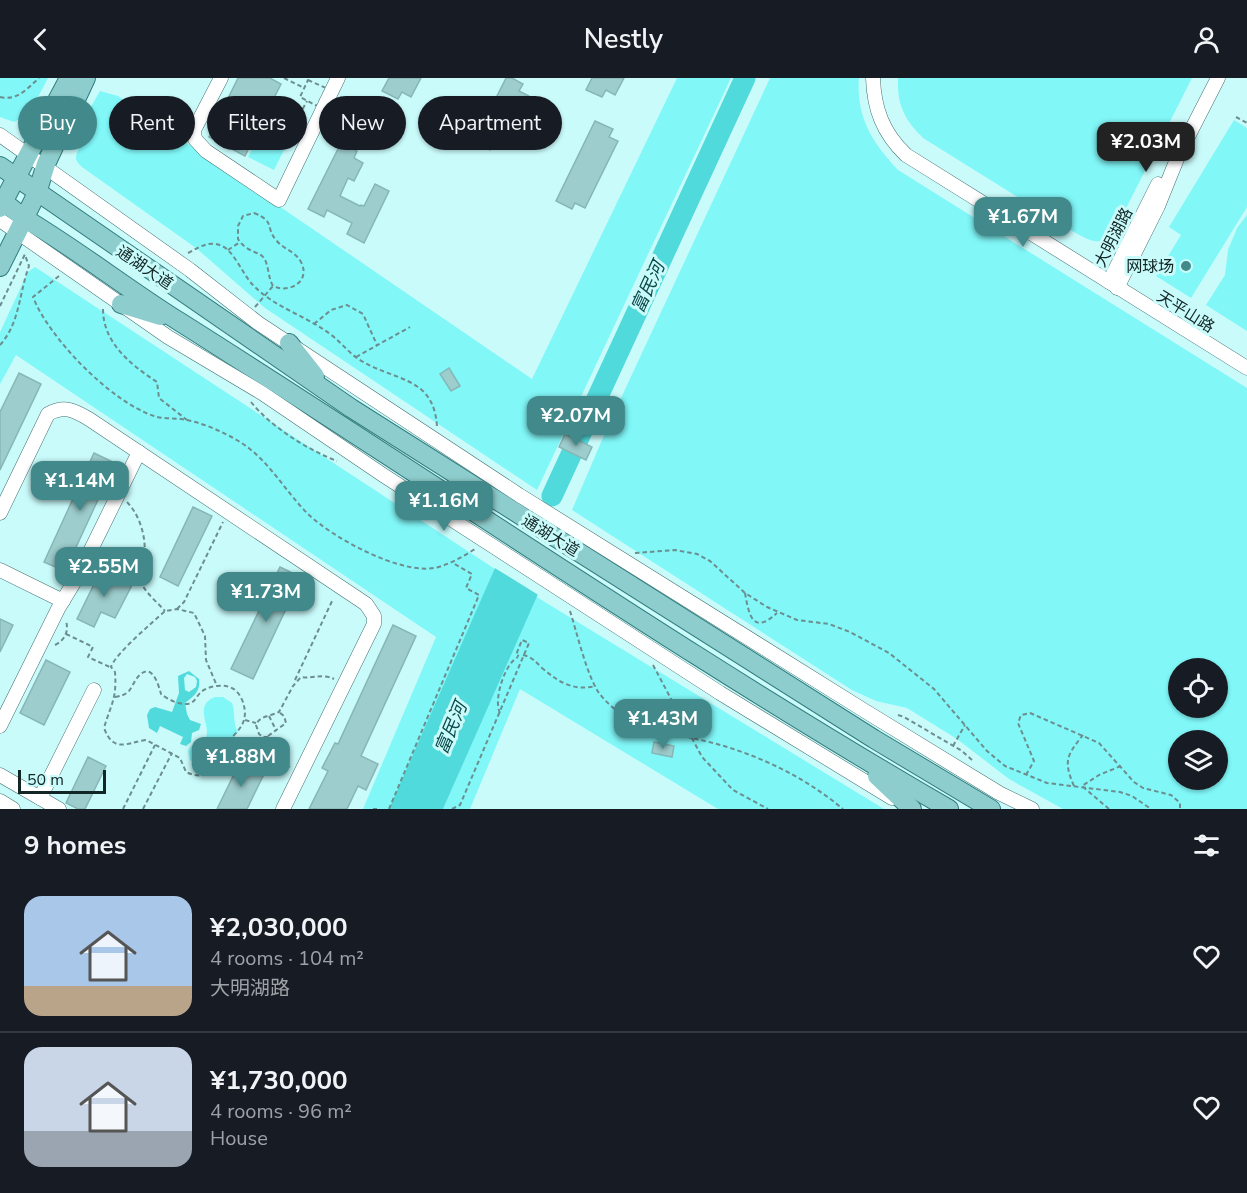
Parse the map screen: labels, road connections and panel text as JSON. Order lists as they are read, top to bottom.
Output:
{
  "streets": {
    "main road": ["通湖大道"],
    "street": ["大明湖路", "天平山路"]
  },
  "crossings": [
    ["大明湖路", "天平山路"]
  ],
  "water": ["富民河"],
  "places": ["网球场"],
  "scale_bar": "50 m",
  "page": {
    "header": "Nestly",
    "chip": [
      "Buy",
      "Rent",
      "Filters",
      "New",
      "Apartment"
    ],
    "price": [
      "¥2.03M",
      "¥1.67M",
      "¥2.07M",
      "¥1.14M",
      "¥1.16M",
      "¥2.55M",
      "¥1.73M",
      "¥1.43M",
      "¥1.88M"
    ],
    "scale": "50 m",
    "heading": "9 homes",
    "list": [
      {
        "name": "¥2,030,000",
        "note": "4 rooms · 104 m² · 大明湖路"
      },
      {
        "name": "¥1,730,000",
        "note": "4 rooms · 96 m² · House"
      }
    ]
  }
}
